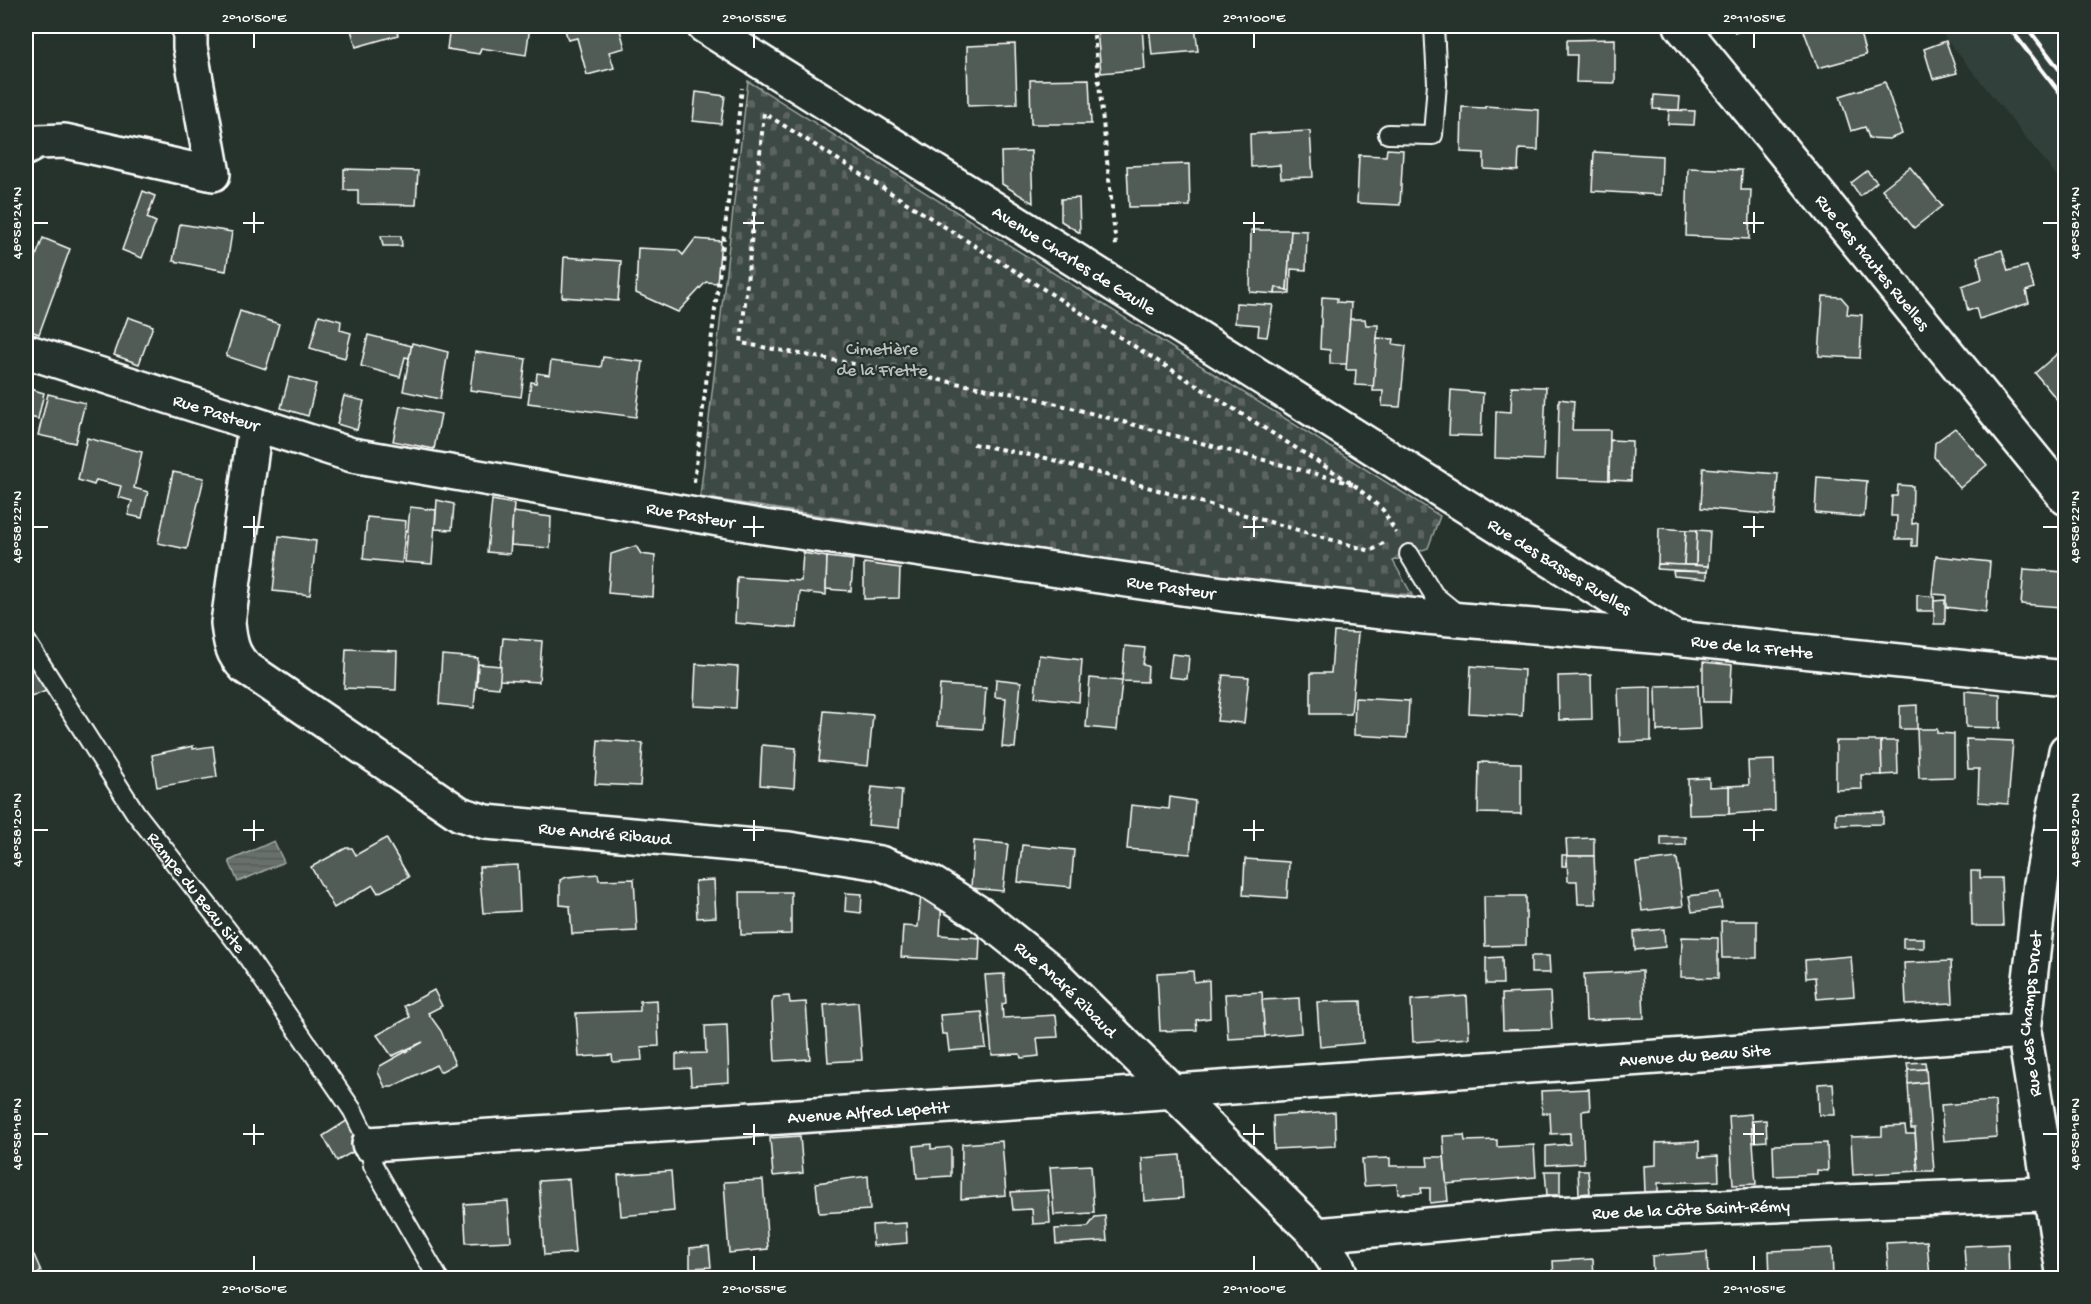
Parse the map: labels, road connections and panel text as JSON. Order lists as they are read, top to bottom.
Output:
{
  "streets": {
    "street": [
      "Avenue Charles de Gaulle",
      "Rue des Hautes Ruelles",
      "Rue Pasteur",
      "Rue des Basses Ruelles",
      "Rue de la Frette",
      "Rue André Ribaud",
      "Rue des Champs Druet",
      "Avenue du Beau Site",
      "Avenue Alfred Lepetit",
      "Rue de la Côte Saint-Rémy"
    ],
    "lane": ["Rampe du Beau Site"]
  },
  "crossings": [
    ["Avenue Charles de Gaulle", "Rue des Basses Ruelles"],
    ["Rue Pasteur", "Rue de la Frette"],
    ["Rue Pasteur", "Rue André Ribaud"],
    ["Rue des Basses Ruelles", "Rue de la Frette"],
    ["Rue André Ribaud", "Avenue Alfred Lepetit"],
    ["Rue André Ribaud", "Rue de la Côte Saint-Rémy"],
    ["Rampe du Beau Site", "Avenue Alfred Lepetit"],
    ["Rue des Champs Druet", "Avenue du Beau Site"],
    ["Rue des Champs Druet", "Rue de la Côte Saint-Rémy"],
    ["Avenue du Beau Site", "Avenue Alfred Lepetit"]
  ],
  "parks": ["Cimetière de la Frette"],
  "coordinates": [
    "2°10'50\"E",
    "2°10'55\"E",
    "2°11'00\"E",
    "2°11'05\"E",
    "48°58'24\"N",
    "48°58'22\"N",
    "48°58'20\"N",
    "48°58'18\"N"
  ]
}
